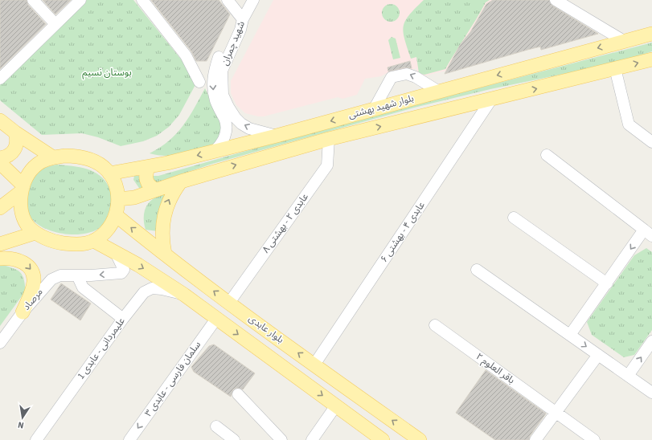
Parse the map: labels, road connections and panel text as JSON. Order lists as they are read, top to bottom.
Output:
{
  "streets": {
    "main road": ["بلوار شهید بهشتی", "بلوار عابدی"],
    "street": [
      "شهید چمران",
      "عابدی ۲ - بهشتی ۸",
      "عابدی ۴ - بهشتی ۶",
      "مرصاد",
      "علیمردانی - عابدی 1",
      "باقر العلوم ۲",
      "سلمان فارسی - عابدی ۳"
    ]
  },
  "crossings": [
    ["شهید چمران", "بلوار شهید بهشتی"],
    ["بلوار شهید بهشتی", "عابدی ۲ - بهشتی ۸"],
    ["بلوار شهید بهشتی", "عابدی ۴ - بهشتی ۶"],
    ["بلوار شهید بهشتی", "بلوار عابدی"],
    ["عابدی ۲ - بهشتی ۸", "بلوار عابدی"],
    ["عابدی ۴ - بهشتی ۶", "بلوار عابدی"]
  ],
  "one_way": ["سلمان فارسی - عابدی ۳"],
  "parks": ["بوستان نسیم"],
  "north": "bottom"
}
